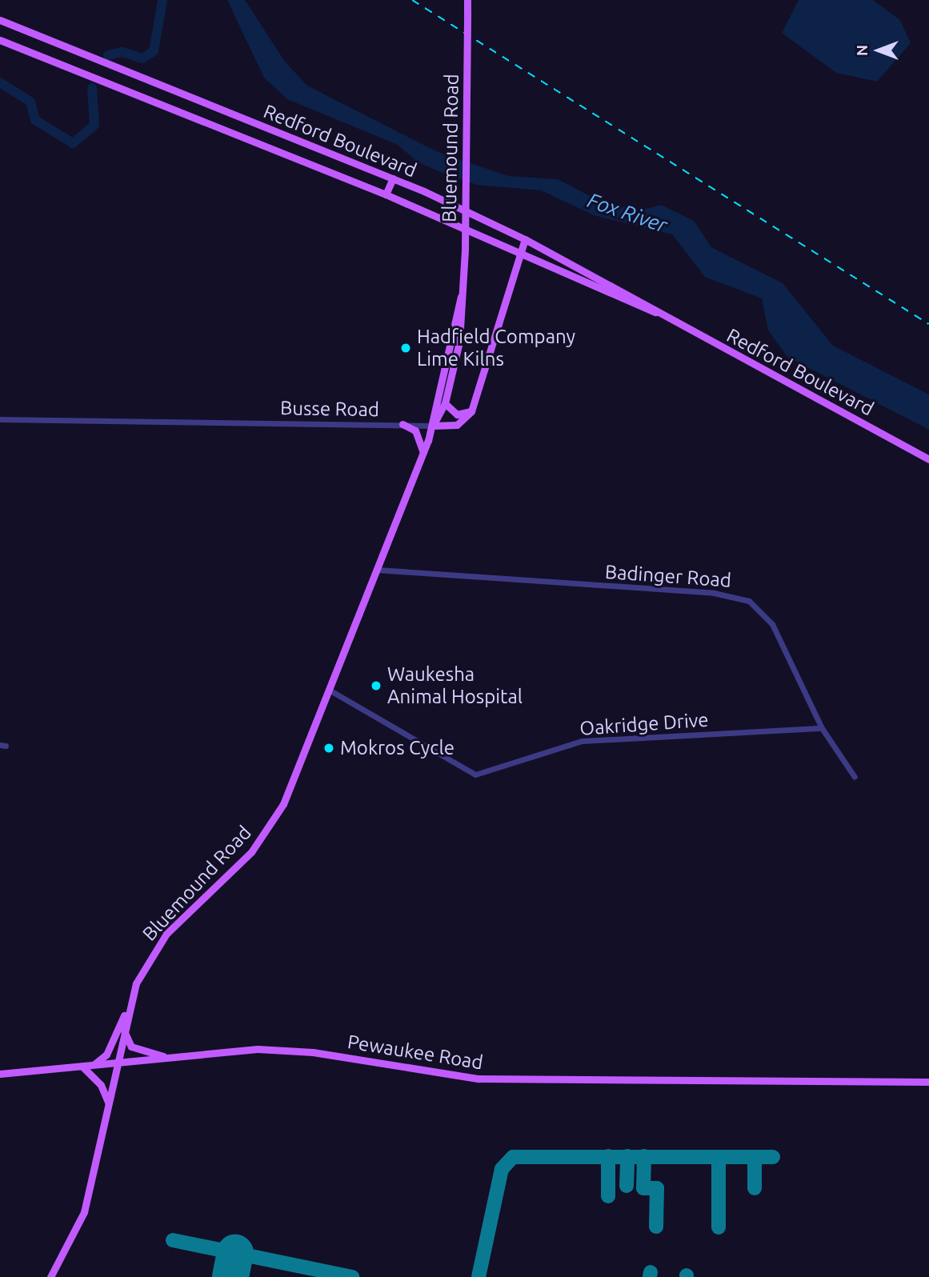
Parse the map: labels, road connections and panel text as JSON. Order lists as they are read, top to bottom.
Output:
{
  "streets": {
    "main road": [
      "Redford Boulevard",
      "Bluemound Road",
      "Busse Road",
      "Pewaukee Road"
    ],
    "street": ["Badinger Road", "Oakridge Drive"]
  },
  "crossings": [
    ["Bluemound Road", "Busse Road"],
    ["Bluemound Road", "Badinger Road"],
    ["Bluemound Road", "Oakridge Drive"],
    ["Bluemound Road", "Pewaukee Road"],
    ["Badinger Road", "Oakridge Drive"]
  ],
  "water": ["Fox River"],
  "places": ["Hadfield Company Lime Kilns", "Waukesha Animal Hospital", "Mokros Cycle"],
  "north": "left"
}
